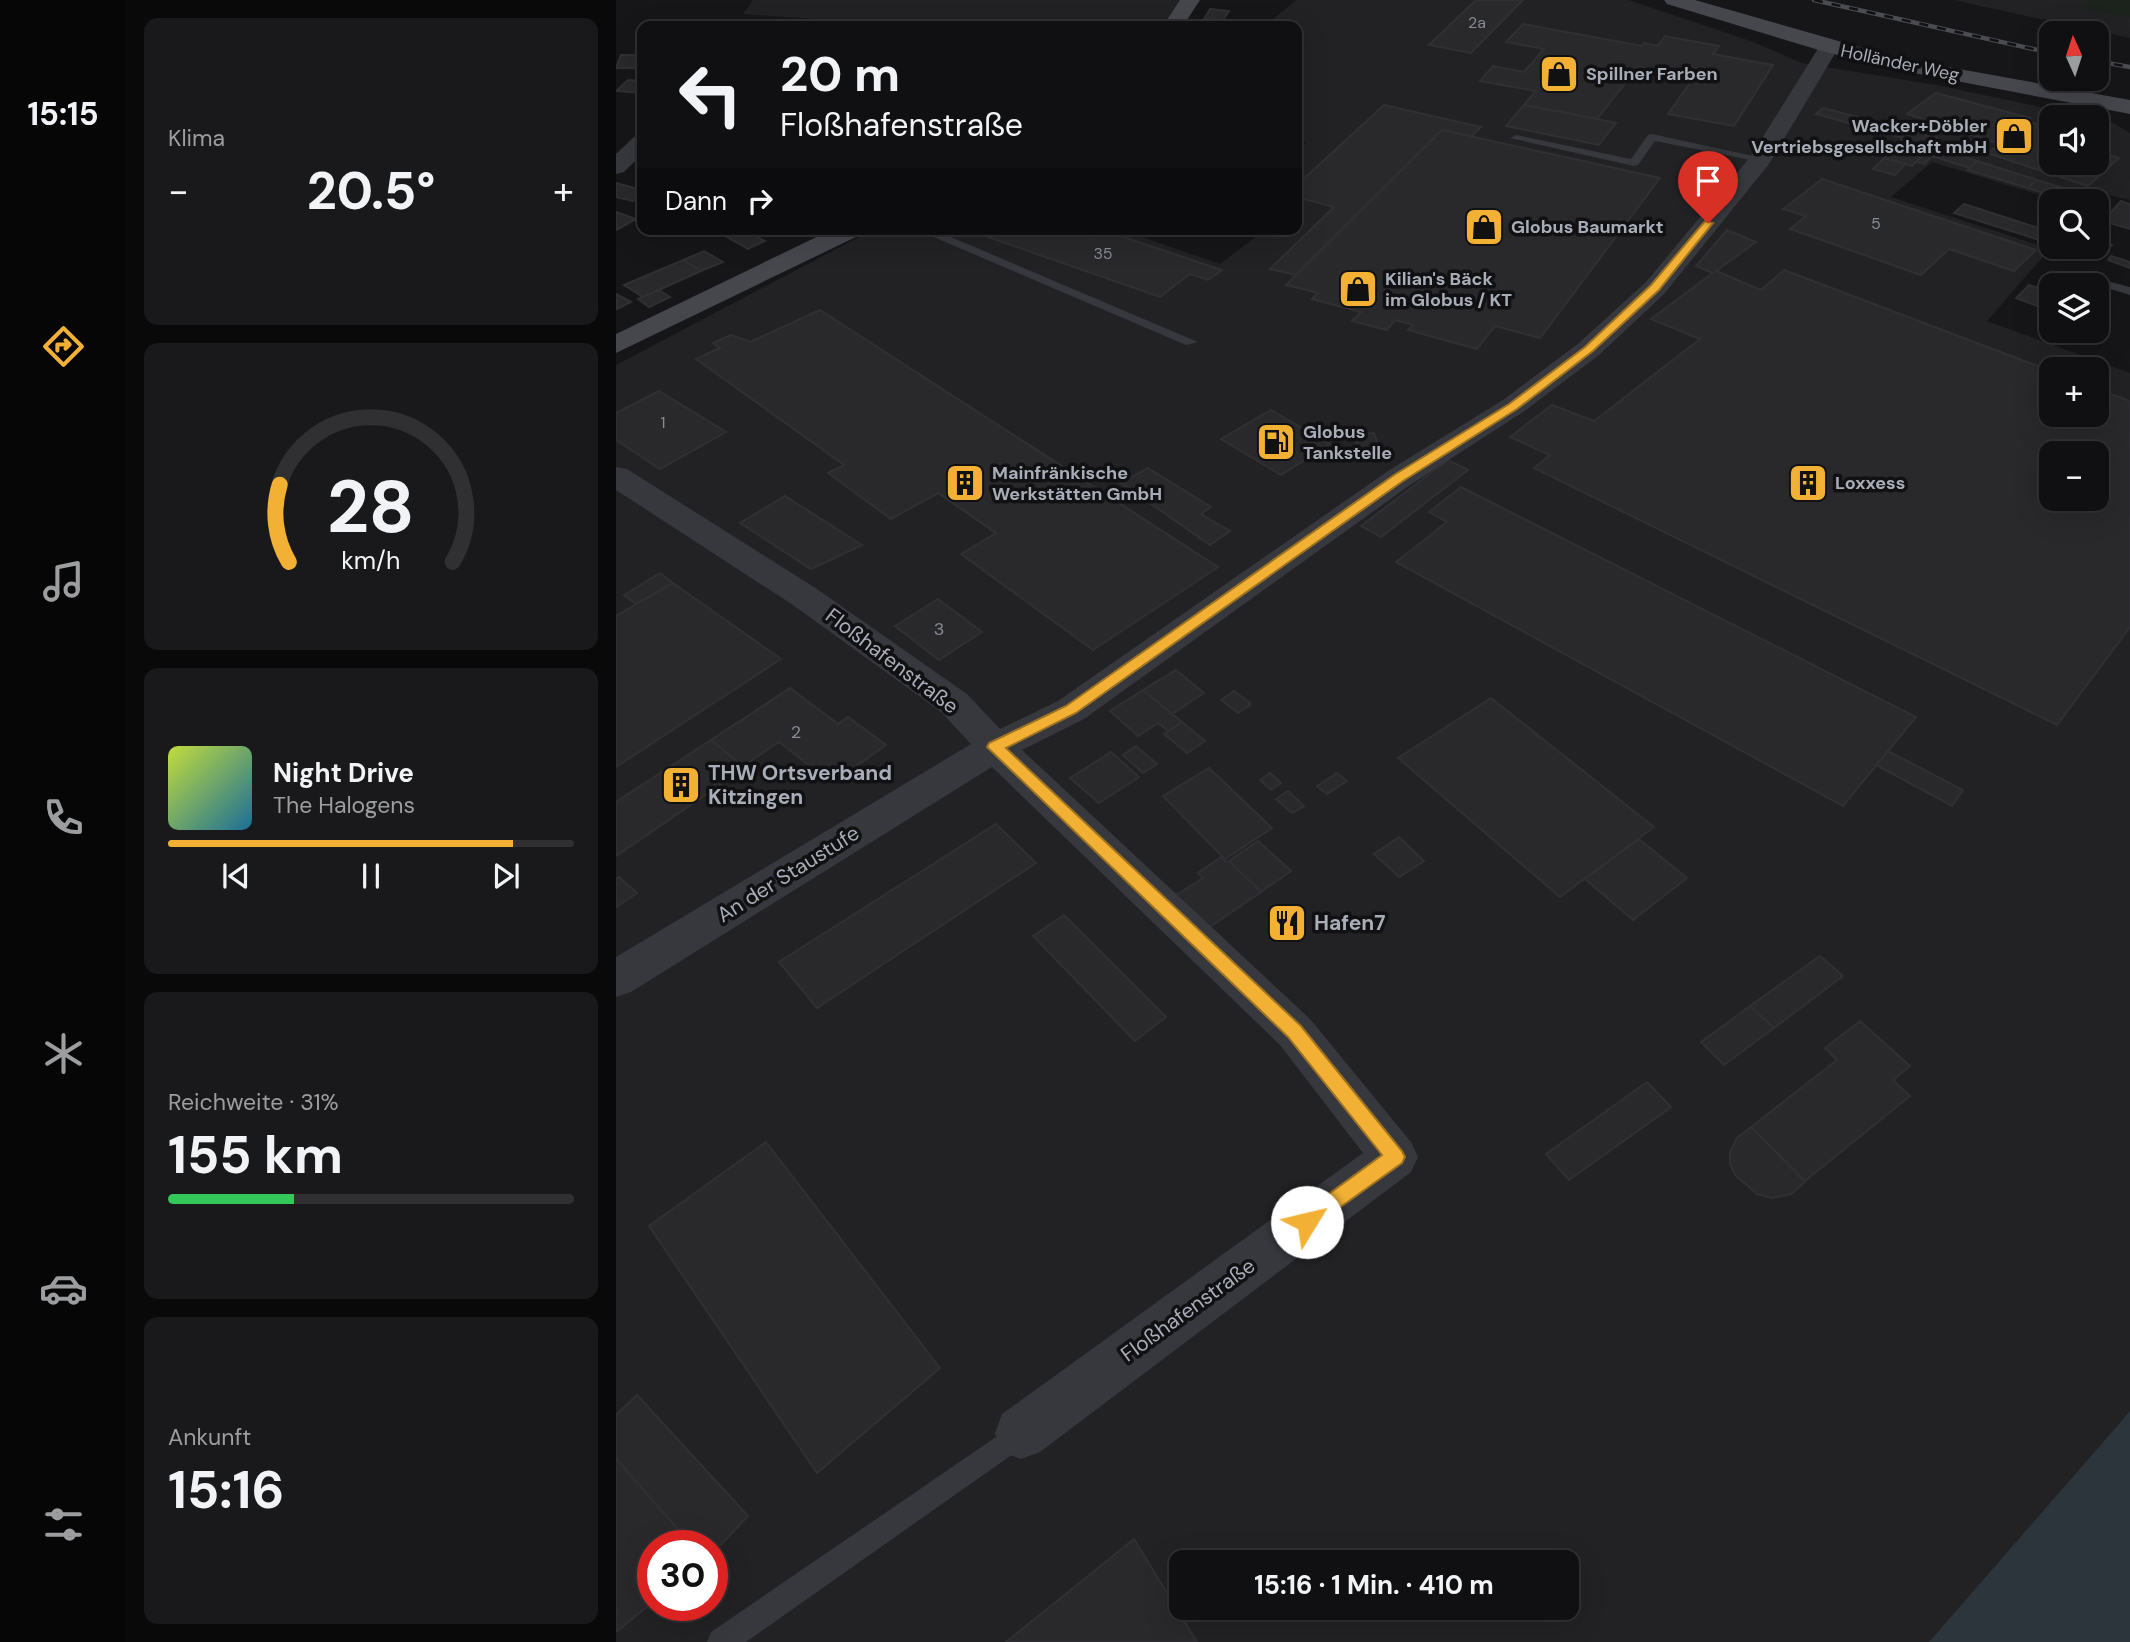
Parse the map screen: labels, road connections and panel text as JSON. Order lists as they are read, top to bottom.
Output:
{
  "streets": {
    "main road": ["Holländer Weg"],
    "street": ["Floßhafenstraße", "An der Staustufe"]
  },
  "crossings": [
    ["Holländer Weg", "An der Staustufe"],
    ["Floßhafenstraße", "An der Staustufe"]
  ],
  "places": {
    "shop": [
      "Spillner Farben",
      "Wacker+Döbler Vertriebsgesellschaft mbH",
      "Globus Baumarkt",
      "Kilian's Bäck im Globus / KT"
    ],
    "fuel station": ["Globus Tankstelle"],
    "building": ["Mainfränkische Werkstätten GmbH", "Loxxess", "THW Ortsverband Kitzingen"],
    "restaurant": ["Hafen7"]
  },
  "house_numbers": [
    "2a",
    "5",
    "35",
    "1",
    "3",
    "2"
  ],
  "north": "top",
  "page": {
    "tabs": "15:15",
    "tile": [
      "Klima",
      ["Reichweite · 31%", "155 km"],
      ["Ankunft", "15:16"]
    ],
    "map_buttons": ["+", "−"],
    "turn": ["20 m", "Floßhafenstraße"],
    "heat": ["−", "20.5°", "+"],
    "then": "Dann",
    "song": ["Night Drive", "The Halogens"],
    "limit": "30",
    "trip": "15:16 · 1 Min. · 410 m",
    "gauge": ["28", "km/h"]
  }
}
